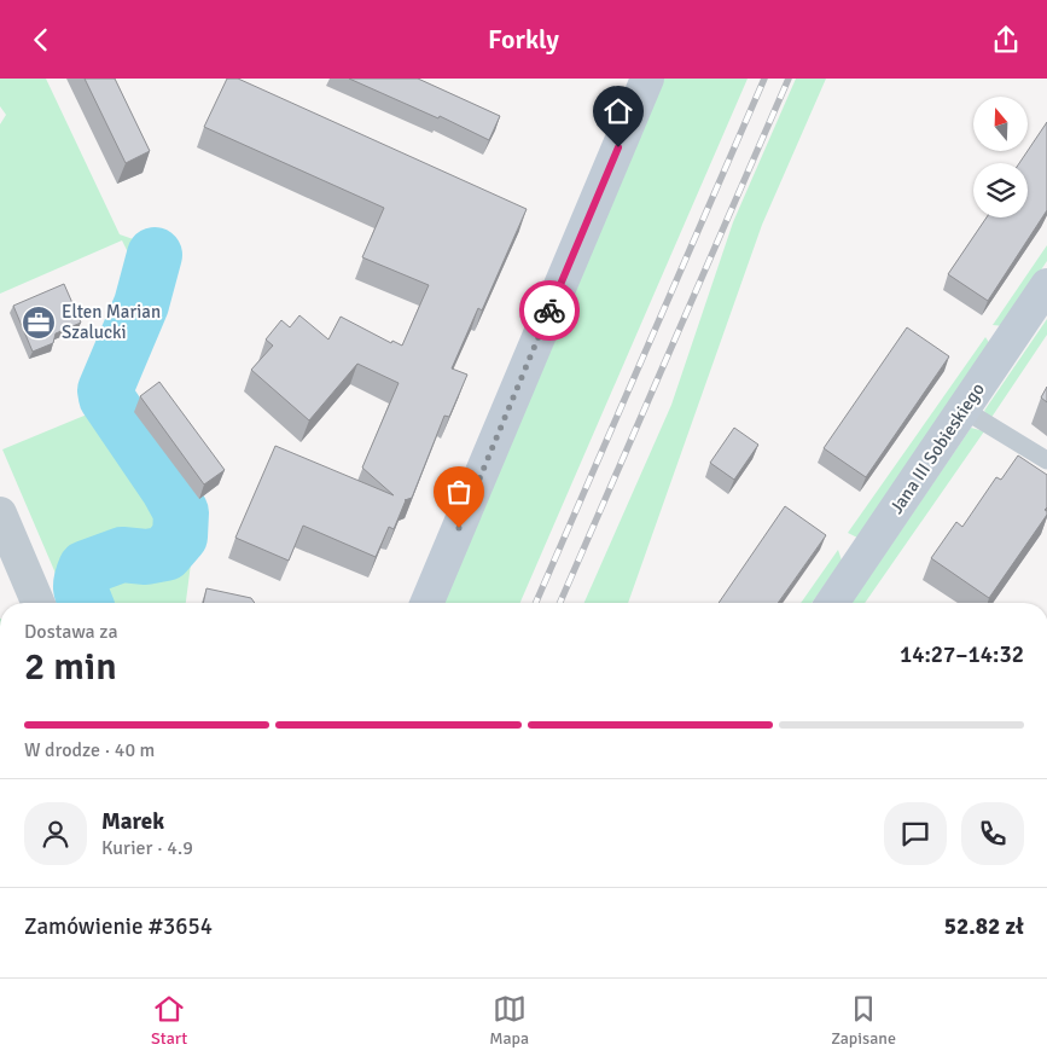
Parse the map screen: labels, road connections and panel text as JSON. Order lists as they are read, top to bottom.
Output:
{
  "streets": {
    "street": ["Jana III Sobieskiego"]
  },
  "places": {
    "office": ["Elten Marian Szalucki"]
  },
  "north": "top",
  "page": {
    "header": "Forkly",
    "heading": ["2 min", "Dostawa za", "14:27–14:32"],
    "panel": [
      "Marek",
      "Kurier · 4.9",
      "Zamówienie #3654",
      "52.82 zł"
    ],
    "bar": "W drodze · 40 m",
    "tabs": ["Start", "Mapa", "Zapisane"]
  }
}
